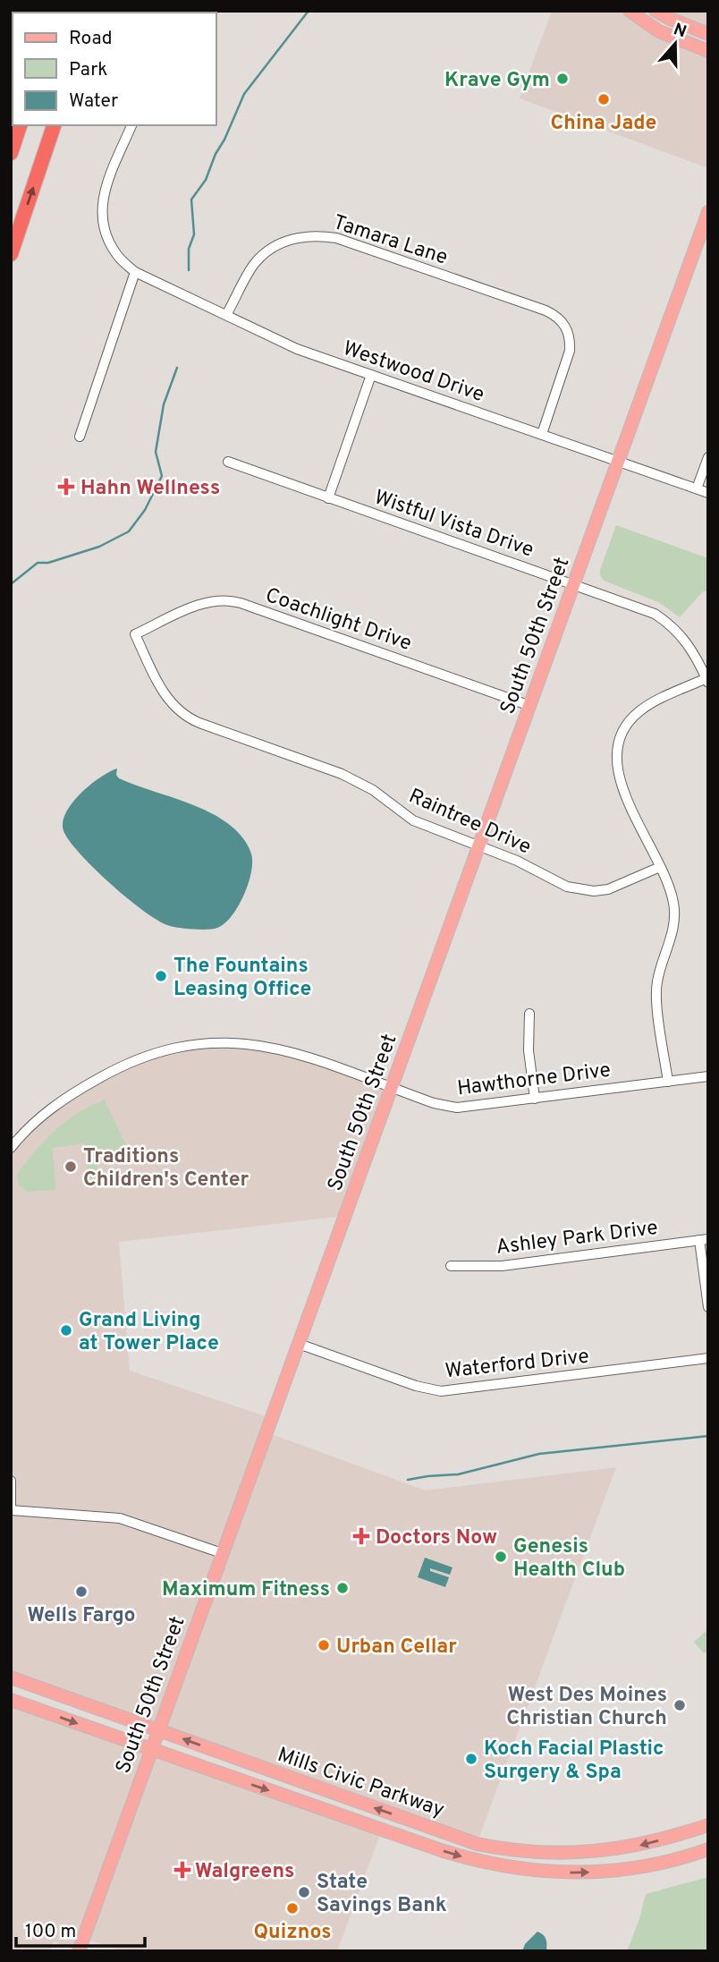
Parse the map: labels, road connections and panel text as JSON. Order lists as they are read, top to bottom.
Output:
{
  "streets": {
    "main road": ["South 50th Street", "Mills Civic Parkway"],
    "street": [
      "Tamara Lane",
      "Westwood Drive",
      "Wistful Vista Drive",
      "Coachlight Drive",
      "Raintree Drive",
      "Hawthorne Drive",
      "Ashley Park Drive",
      "Waterford Drive"
    ]
  },
  "crossings": [
    ["Tamara Lane", "Westwood Drive"],
    ["Westwood Drive", "South 50th Street"],
    ["Wistful Vista Drive", "South 50th Street"],
    ["Coachlight Drive", "South 50th Street"],
    ["Coachlight Drive", "Raintree Drive"],
    ["South 50th Street", "Raintree Drive"],
    ["South 50th Street", "Hawthorne Drive"],
    ["South 50th Street", "Waterford Drive"],
    ["South 50th Street", "Mills Civic Parkway"]
  ],
  "places": {
    "other": [
      "Krave Gym",
      "China Jade",
      "The Fountains Leasing Office",
      "Traditions Children's Center",
      "Grand Living at Tower Place",
      "Genesis Health Club",
      "Maximum Fitness",
      "Wells Fargo",
      "Urban Cellar",
      "West Des Moines Christian Church",
      "Koch Facial Plastic Surgery & Spa",
      "State Savings Bank",
      "Quiznos"
    ],
    "health": ["Hahn Wellness", "Doctors Now", "Walgreens"]
  },
  "legend": ["Road", "Park", "Water"],
  "scale_bar": "100 m",
  "north": "top"
}
